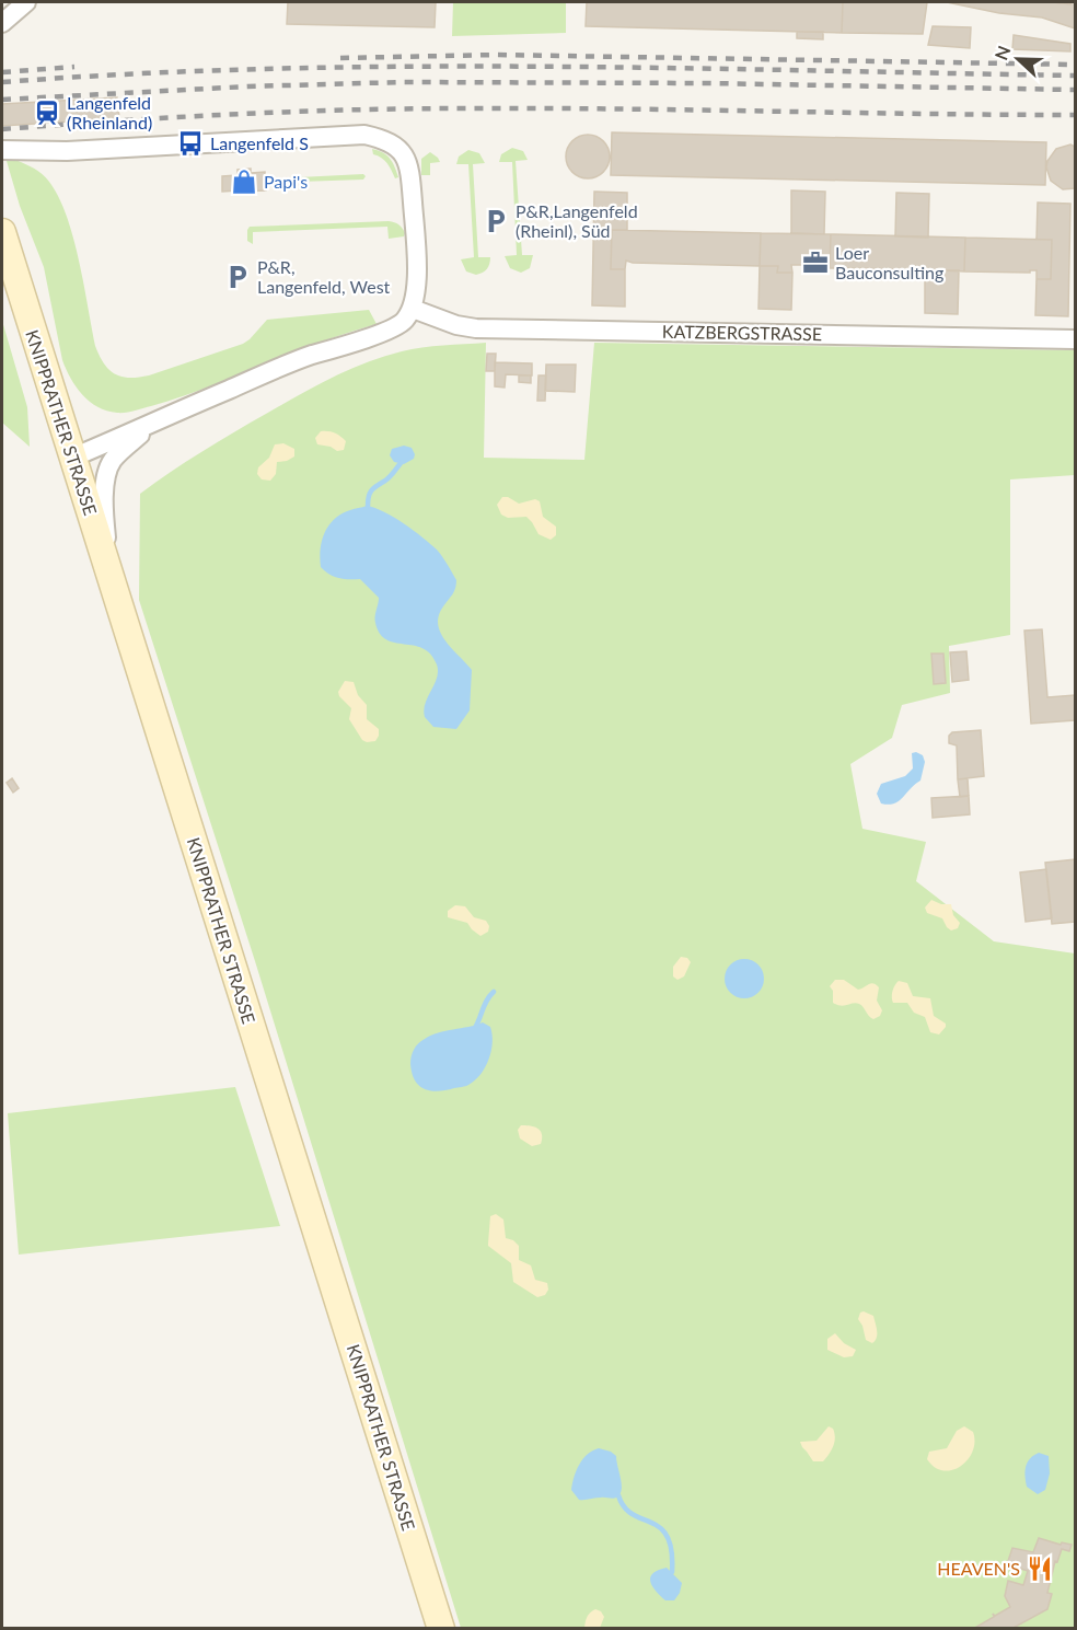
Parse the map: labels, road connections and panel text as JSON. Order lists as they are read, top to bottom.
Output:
{
  "streets": {
    "main road": ["KNIPPRATHER STRASSE"],
    "street": ["KATZBERGSTRASSE"]
  },
  "places": {
    "station": ["Langenfeld (Rheinland)"],
    "bus stop": ["Langenfeld S"],
    "shop": ["Papi's"],
    "parking": ["P&R,Langenfeld (Rheinl), Süd", "P&R, Langenfeld, West"],
    "office": ["Loer Bauconsulting"],
    "restaurant": ["HEAVEN'S"]
  },
  "north": "left"
}
